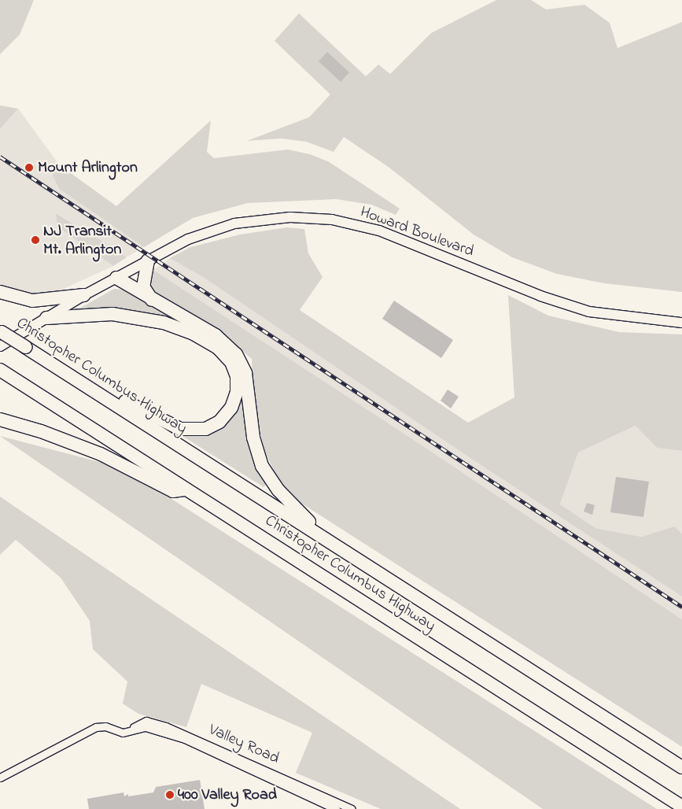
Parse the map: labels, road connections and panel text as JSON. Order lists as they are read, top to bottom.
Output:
{
  "streets": {
    "highway": ["Christopher Columbus Highway"],
    "main road": ["Howard Boulevard"],
    "street": ["Valley Road"]
  },
  "places": ["Mount Arlington", "NJ Transit Mt. Arlington", "400 Valley Road"]
}
